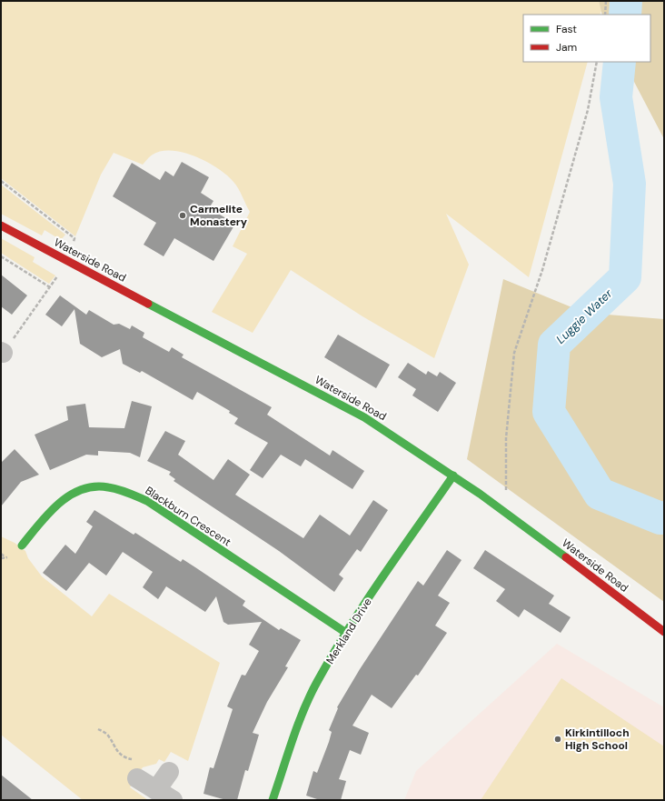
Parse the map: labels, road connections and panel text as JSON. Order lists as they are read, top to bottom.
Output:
{
  "streets": {
    "main road": ["Waterside Road", "Blackburn Crescent", "Merkland Drive"]
  },
  "crossings": [
    ["Waterside Road", "Merkland Drive"],
    ["Blackburn Crescent", "Merkland Drive"]
  ],
  "water": ["Luggie Water"],
  "places": ["Carmelite Monastery", "Kirkintilloch High School"],
  "legend": ["Fast", "Jam"]
}
